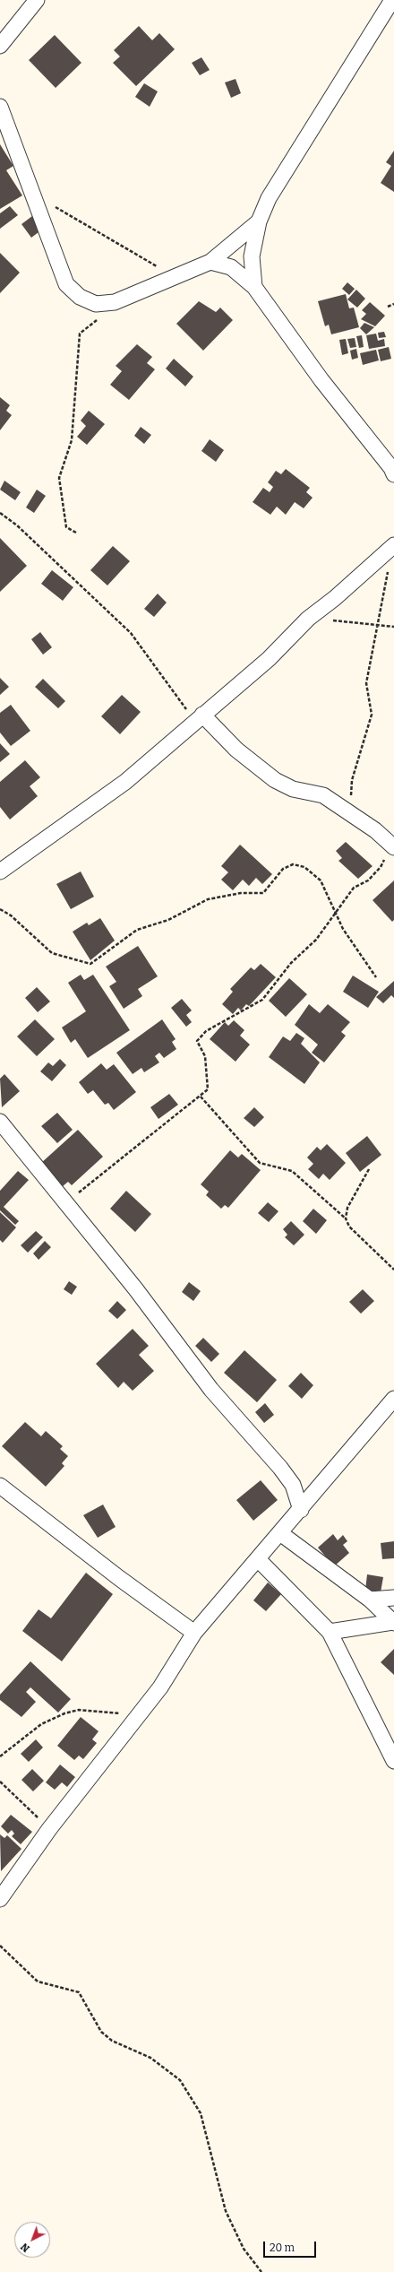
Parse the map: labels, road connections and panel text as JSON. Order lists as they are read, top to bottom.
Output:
{
  "scale_bar": "20 m",
  "north": "bottom left"
}
